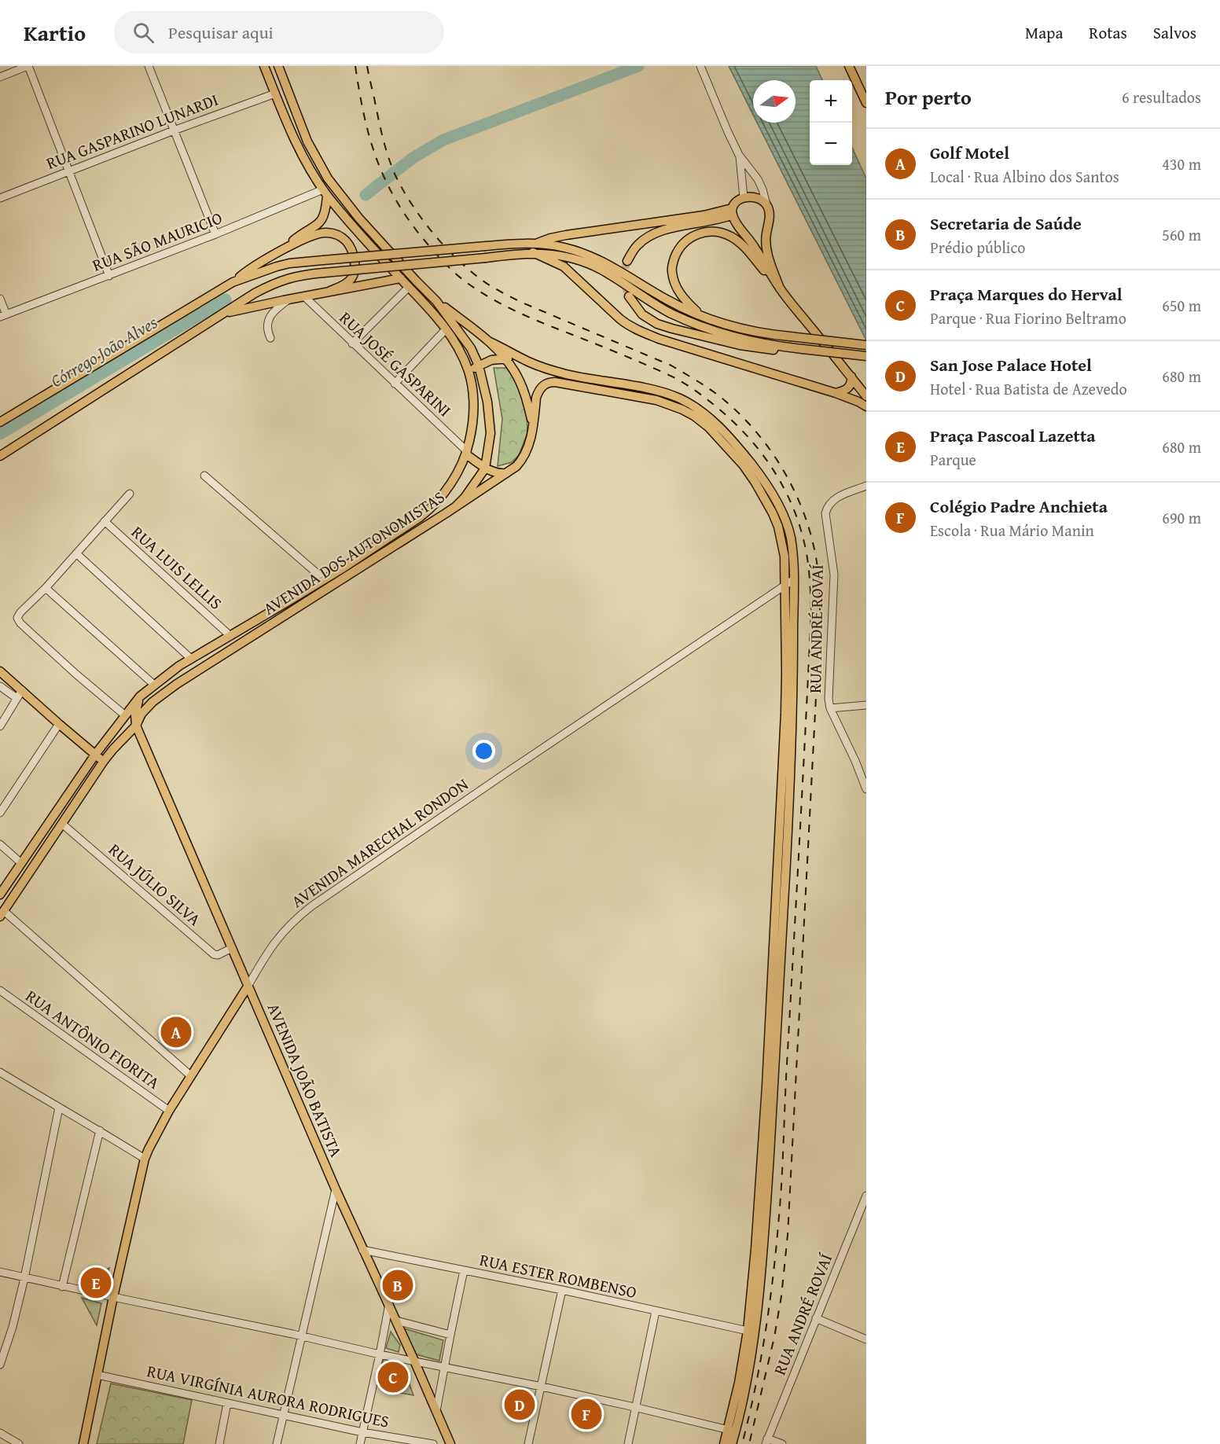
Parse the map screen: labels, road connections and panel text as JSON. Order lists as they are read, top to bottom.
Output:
{
  "streets": {
    "main road": ["AVENIDA DOS AUTONOMISTAS", "AVENIDA MARECHAL RONDON", "AVENIDA JOÃO BATISTA"],
    "street": [
      "RUA GASPARINO LUNARDI",
      "RUA SÃO MAURICIO",
      "RUA JOSÉ GASPARINI",
      "RUA LUIS LELLIS",
      "RUA ANDRÉ ROVAÍ",
      "RUA JÚLIO SILVA",
      "RUA ANTÔNIO FIORITA",
      "RUA ESTER ROMBENSO",
      "RUA VIRGÍNIA AURORA RODRIGUES"
    ]
  },
  "crossings": [
    ["RUA GASPARINO LUNARDI", "AVENIDA DOS AUTONOMISTAS"],
    ["RUA SÃO MAURICIO", "AVENIDA DOS AUTONOMISTAS"],
    ["RUA JOSÉ GASPARINI", "AVENIDA DOS AUTONOMISTAS"],
    ["AVENIDA DOS AUTONOMISTAS", "RUA LUIS LELLIS"],
    ["AVENIDA DOS AUTONOMISTAS", "RUA JÚLIO SILVA"],
    ["AVENIDA DOS AUTONOMISTAS", "AVENIDA JOÃO BATISTA"],
    ["AVENIDA MARECHAL RONDON", "RUA ANTÔNIO FIORITA"],
    ["AVENIDA MARECHAL RONDON", "AVENIDA JOÃO BATISTA"],
    ["AVENIDA MARECHAL RONDON", "RUA VIRGÍNIA AURORA RODRIGUES"],
    ["RUA JÚLIO SILVA", "AVENIDA JOÃO BATISTA"],
    ["AVENIDA JOÃO BATISTA", "RUA ESTER ROMBENSO"]
  ],
  "water": ["Córrego João Alves"],
  "north": "right",
  "page": {
    "header": "Kartio",
    "search": "Pesquisar aqui",
    "nav": ["Mapa", "Rotas", "Salvos"],
    "heading": ["Por perto", "6 resultados"],
    "map_buttons": ["+", "−"],
    "list": [
      {
        "mark": "A",
        "name": "Golf Motel",
        "note": "Local · Rua Albino dos Santos",
        "value": "430 m"
      },
      {
        "mark": "B",
        "name": "Secretaria de Saúde",
        "note": "Prédio público",
        "value": "560 m"
      },
      {
        "mark": "C",
        "name": "Praça Marques do Herval",
        "note": "Parque · Rua Fiorino Beltramo",
        "value": "650 m"
      },
      {
        "mark": "D",
        "name": "San Jose Palace Hotel",
        "note": "Hotel · Rua Batista de Azevedo",
        "value": "680 m"
      },
      {
        "mark": "E",
        "name": "Praça Pascoal Lazetta",
        "note": "Parque",
        "value": "680 m"
      },
      {
        "mark": "F",
        "name": "Colégio Padre Anchieta",
        "note": "Escola · Rua Mário Manin",
        "value": "690 m"
      }
    ],
    "pins": [
      "A",
      "E",
      "B",
      "C",
      "D",
      "F"
    ]
  }
}
